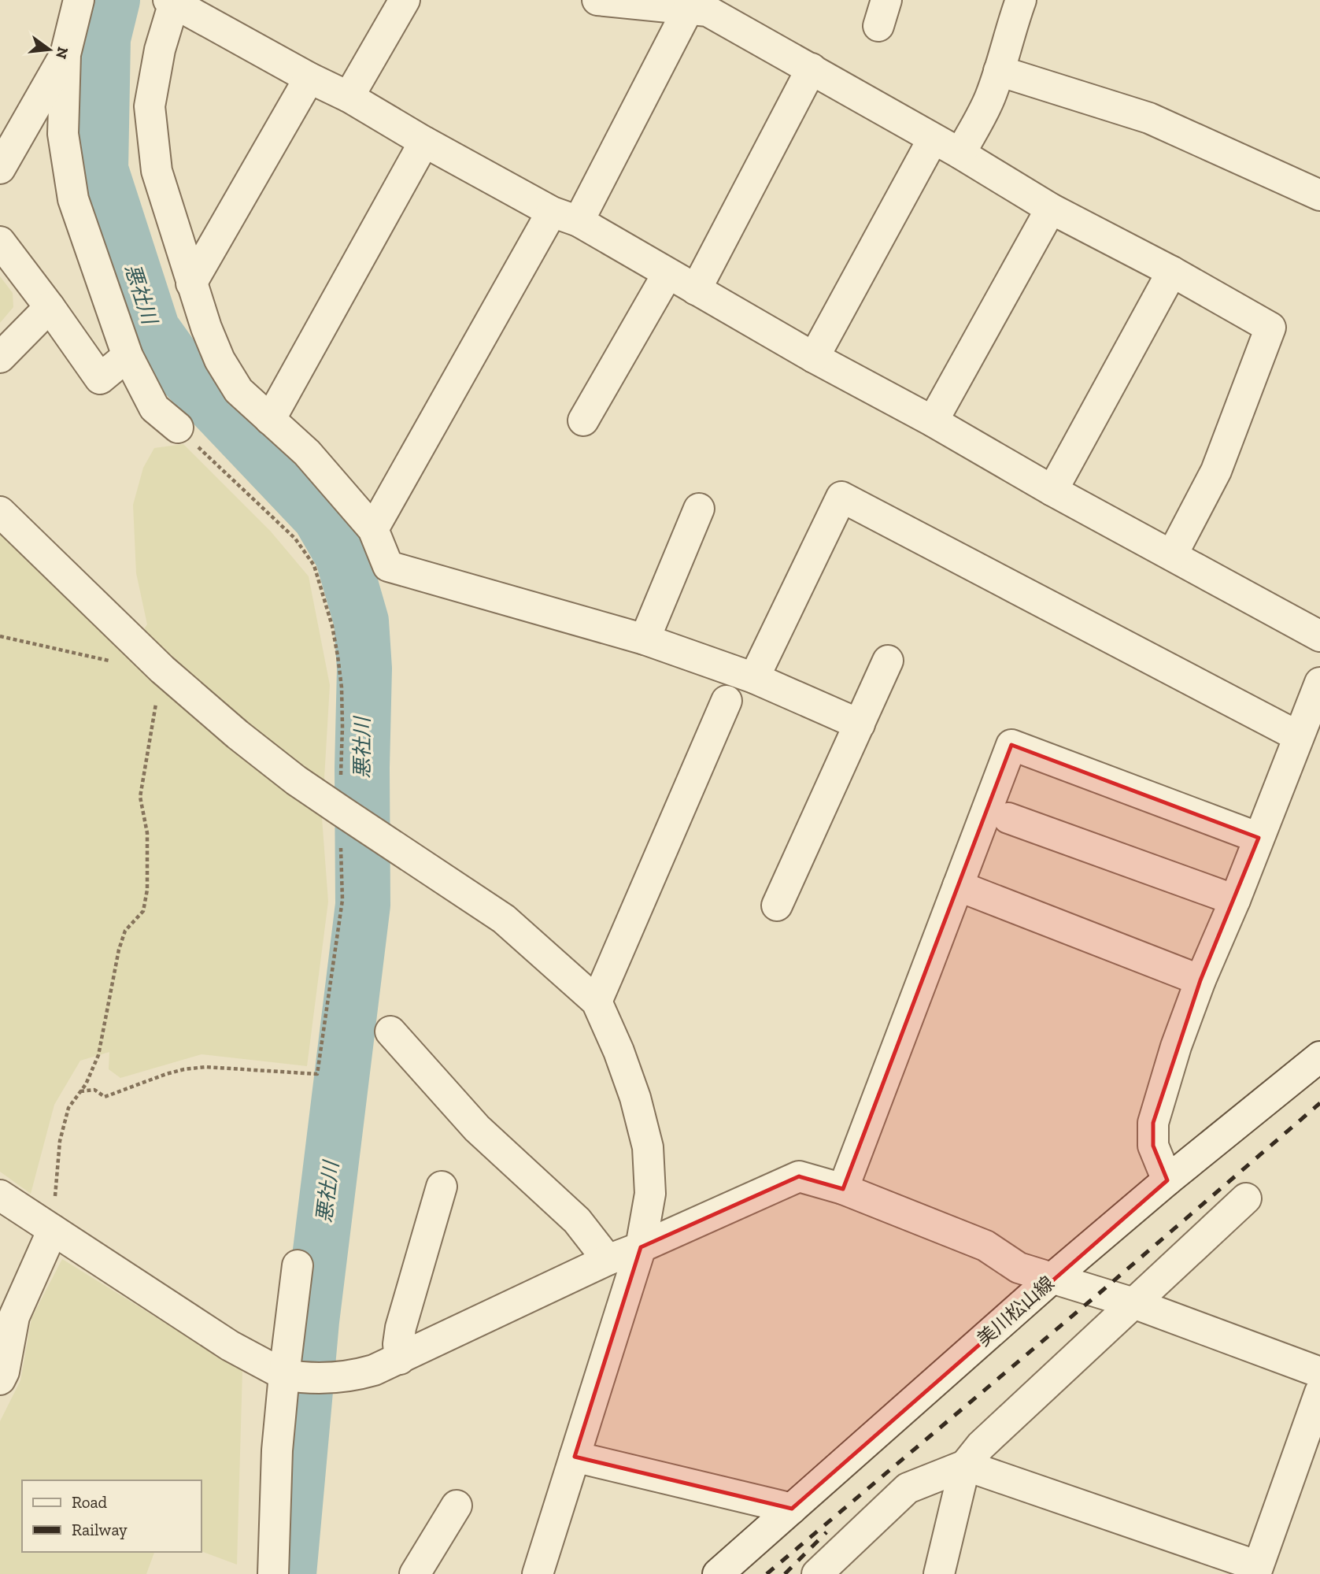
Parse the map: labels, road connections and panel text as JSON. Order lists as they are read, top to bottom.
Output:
{
  "streets": {
    "street": ["美川松山線"]
  },
  "water": ["悪社川"],
  "legend": ["Road", "Railway"],
  "north": "right"
}
